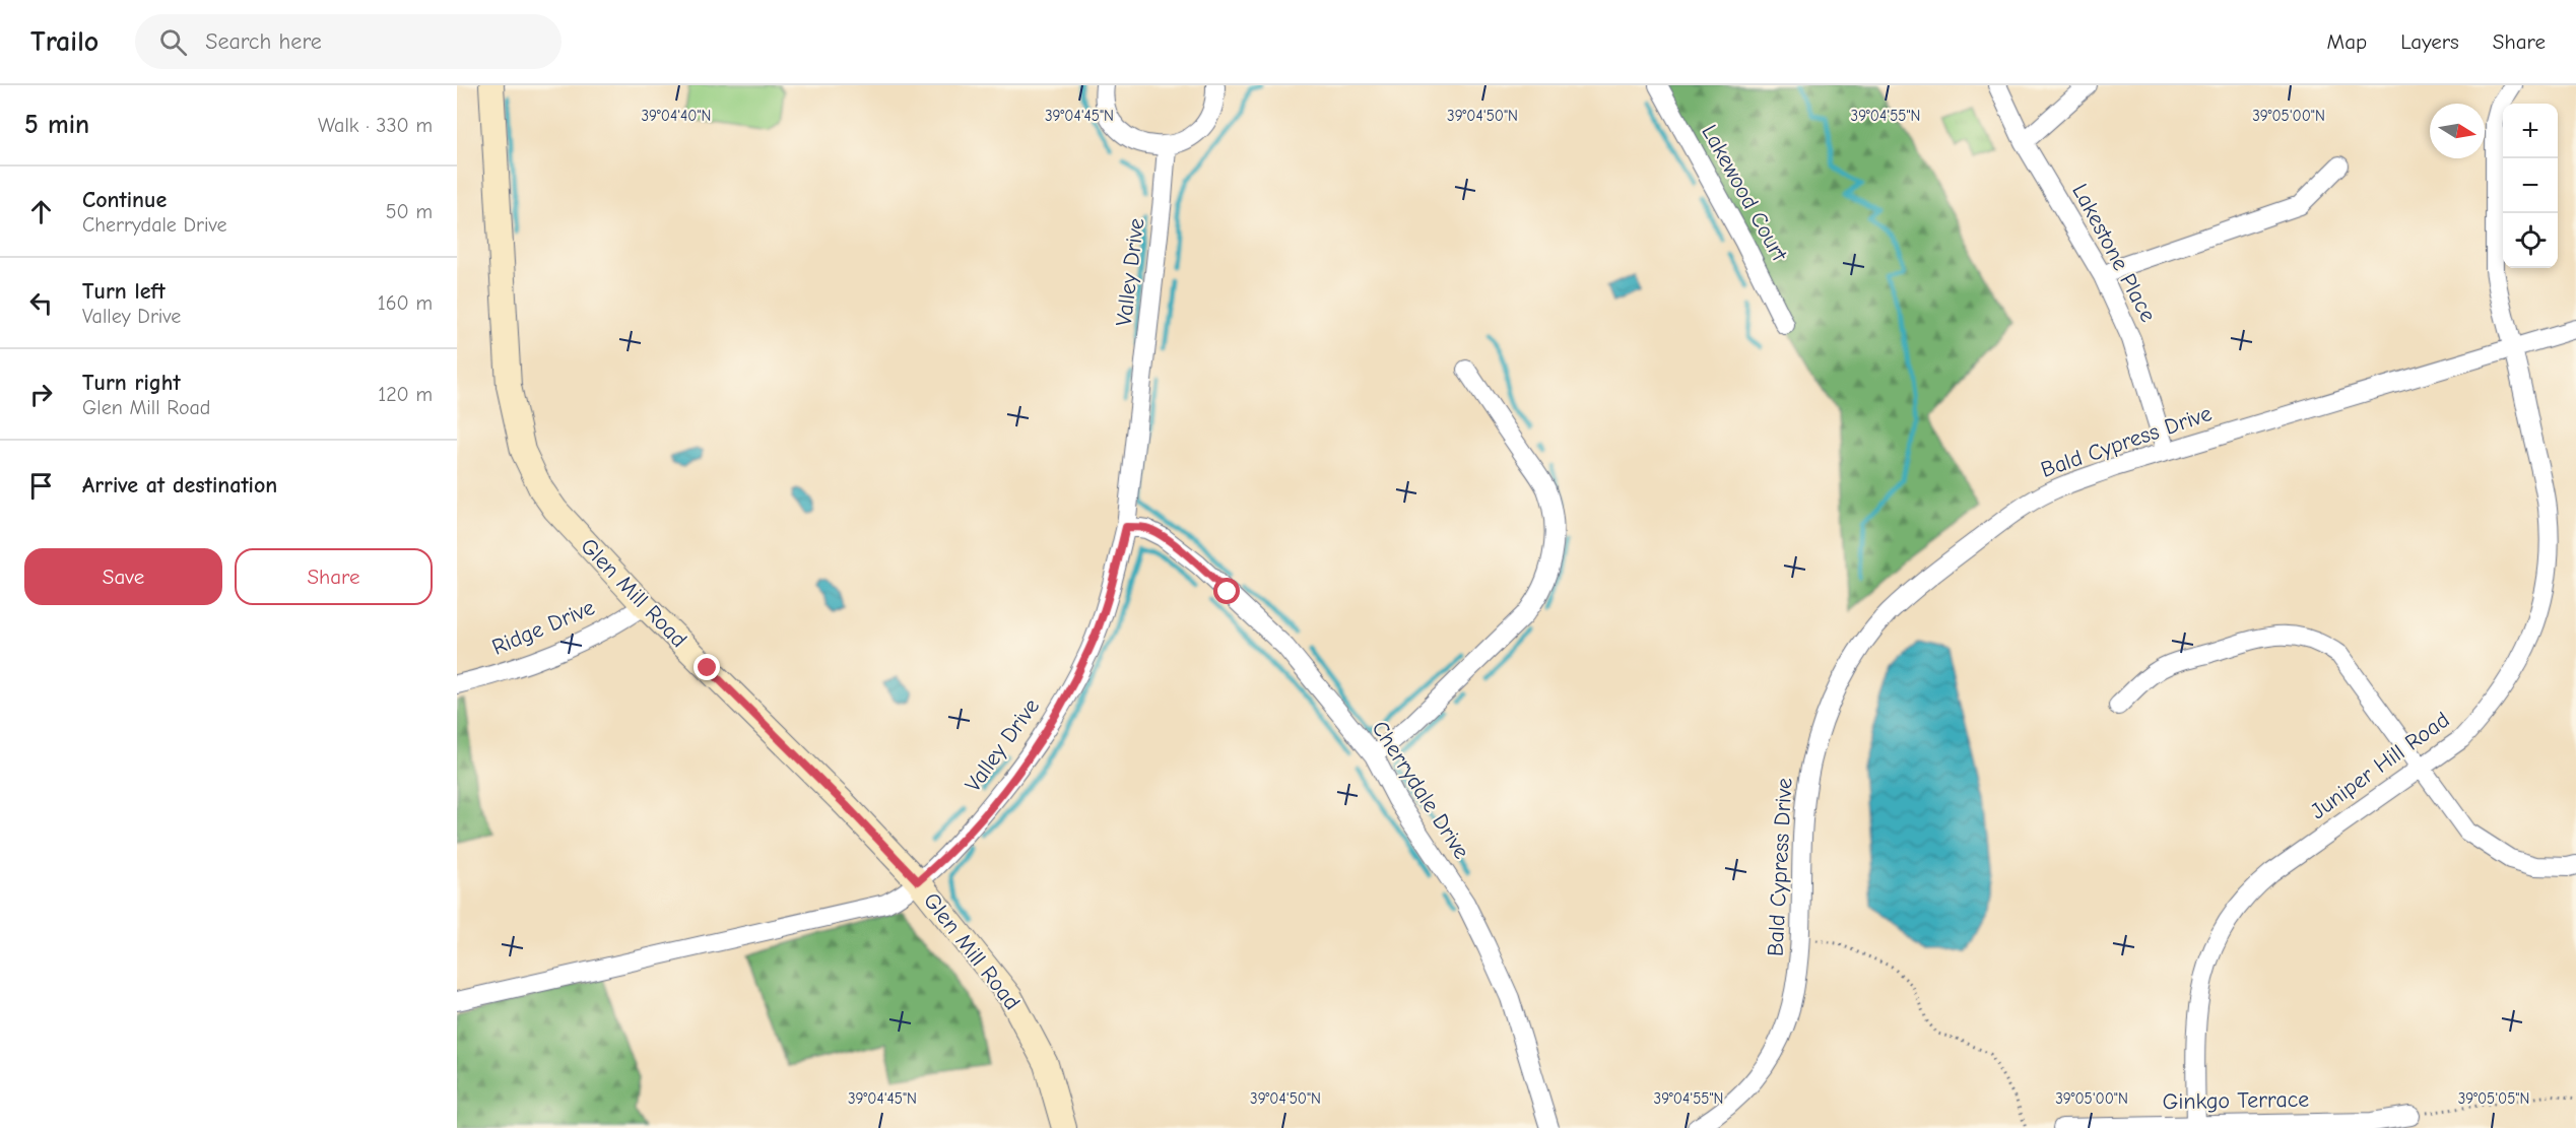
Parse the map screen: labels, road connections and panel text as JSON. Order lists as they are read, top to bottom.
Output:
{
  "streets": {
    "main road": ["Glen Mill Road"],
    "street": [
      "Lakewood Court",
      "Lakestone Place",
      "Valley Drive",
      "Bald Cypress Drive",
      "Ridge Drive",
      "Juniper Hill Road",
      "Cherrydale Drive",
      "Ginkgo Terrace"
    ]
  },
  "crossings": [
    ["Lakestone Place", "Bald Cypress Drive"],
    ["Valley Drive", "Glen Mill Road"],
    ["Valley Drive", "Cherrydale Drive"],
    ["Bald Cypress Drive", "Juniper Hill Road"],
    ["Glen Mill Road", "Ridge Drive"],
    ["Juniper Hill Road", "Ginkgo Terrace"]
  ],
  "north": "right",
  "page": {
    "header": "Trailo",
    "search": "Search here",
    "nav": ["Map", "Layers", "Share"],
    "heading": ["5 min", "Walk · 330 m"],
    "map_buttons": ["+", "−"],
    "list": [
      ["Continue", "Cherrydale Drive", "50 m"],
      ["Turn left", "Valley Drive", "160 m"],
      ["Turn right", "Glen Mill Road", "120 m"],
      "Arrive at destination"
    ],
    "buttons": ["Save", "Share"]
  },
  "coordinates": [
    "39°04'40\"N",
    "39°04'45\"N",
    "39°04'50\"N",
    "39°04'55\"N",
    "39°05'00\"N",
    "39°05'05\"N"
  ]
}
